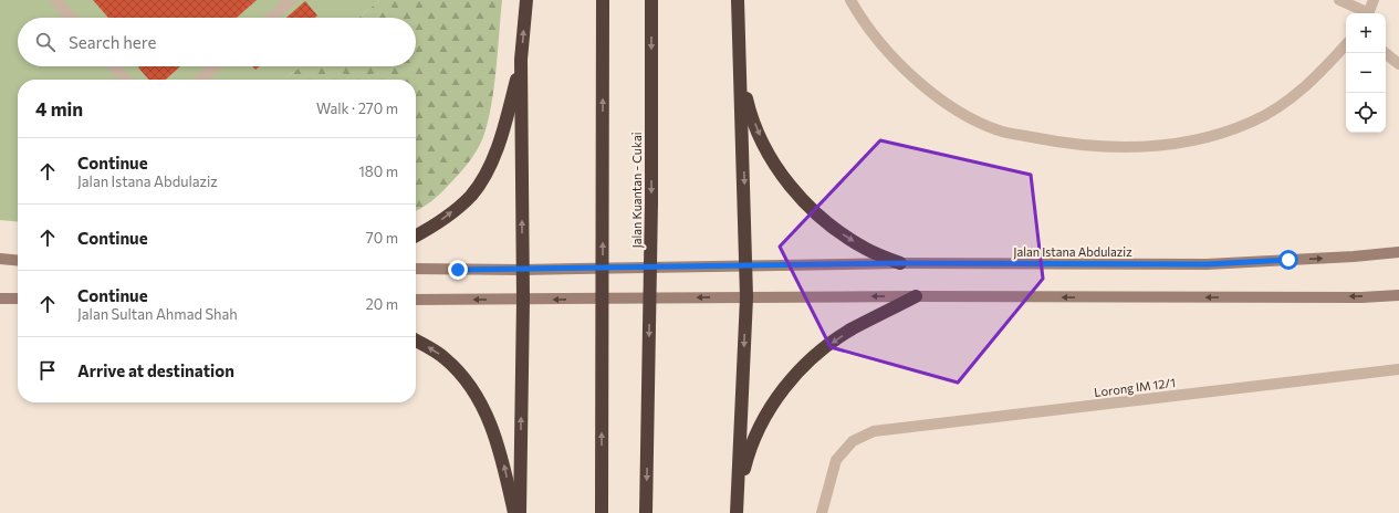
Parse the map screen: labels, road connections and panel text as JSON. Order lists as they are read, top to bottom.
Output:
{
  "streets": {
    "highway": ["Jalan Kuantan - Cukai"],
    "main road": ["Jalan Istana Abdulaziz"],
    "street": ["Lorong IM 12/1"]
  },
  "page": {
    "map_buttons": ["+", "−"],
    "search": "Search here",
    "heading": ["4 min", "Walk · 270 m"],
    "list": [
      ["Continue", "Jalan Istana Abdulaziz", "180 m"],
      ["Continue", "70 m"],
      ["Continue", "Jalan Sultan Ahmad Shah", "20 m"],
      "Arrive at destination"
    ]
  }
}
